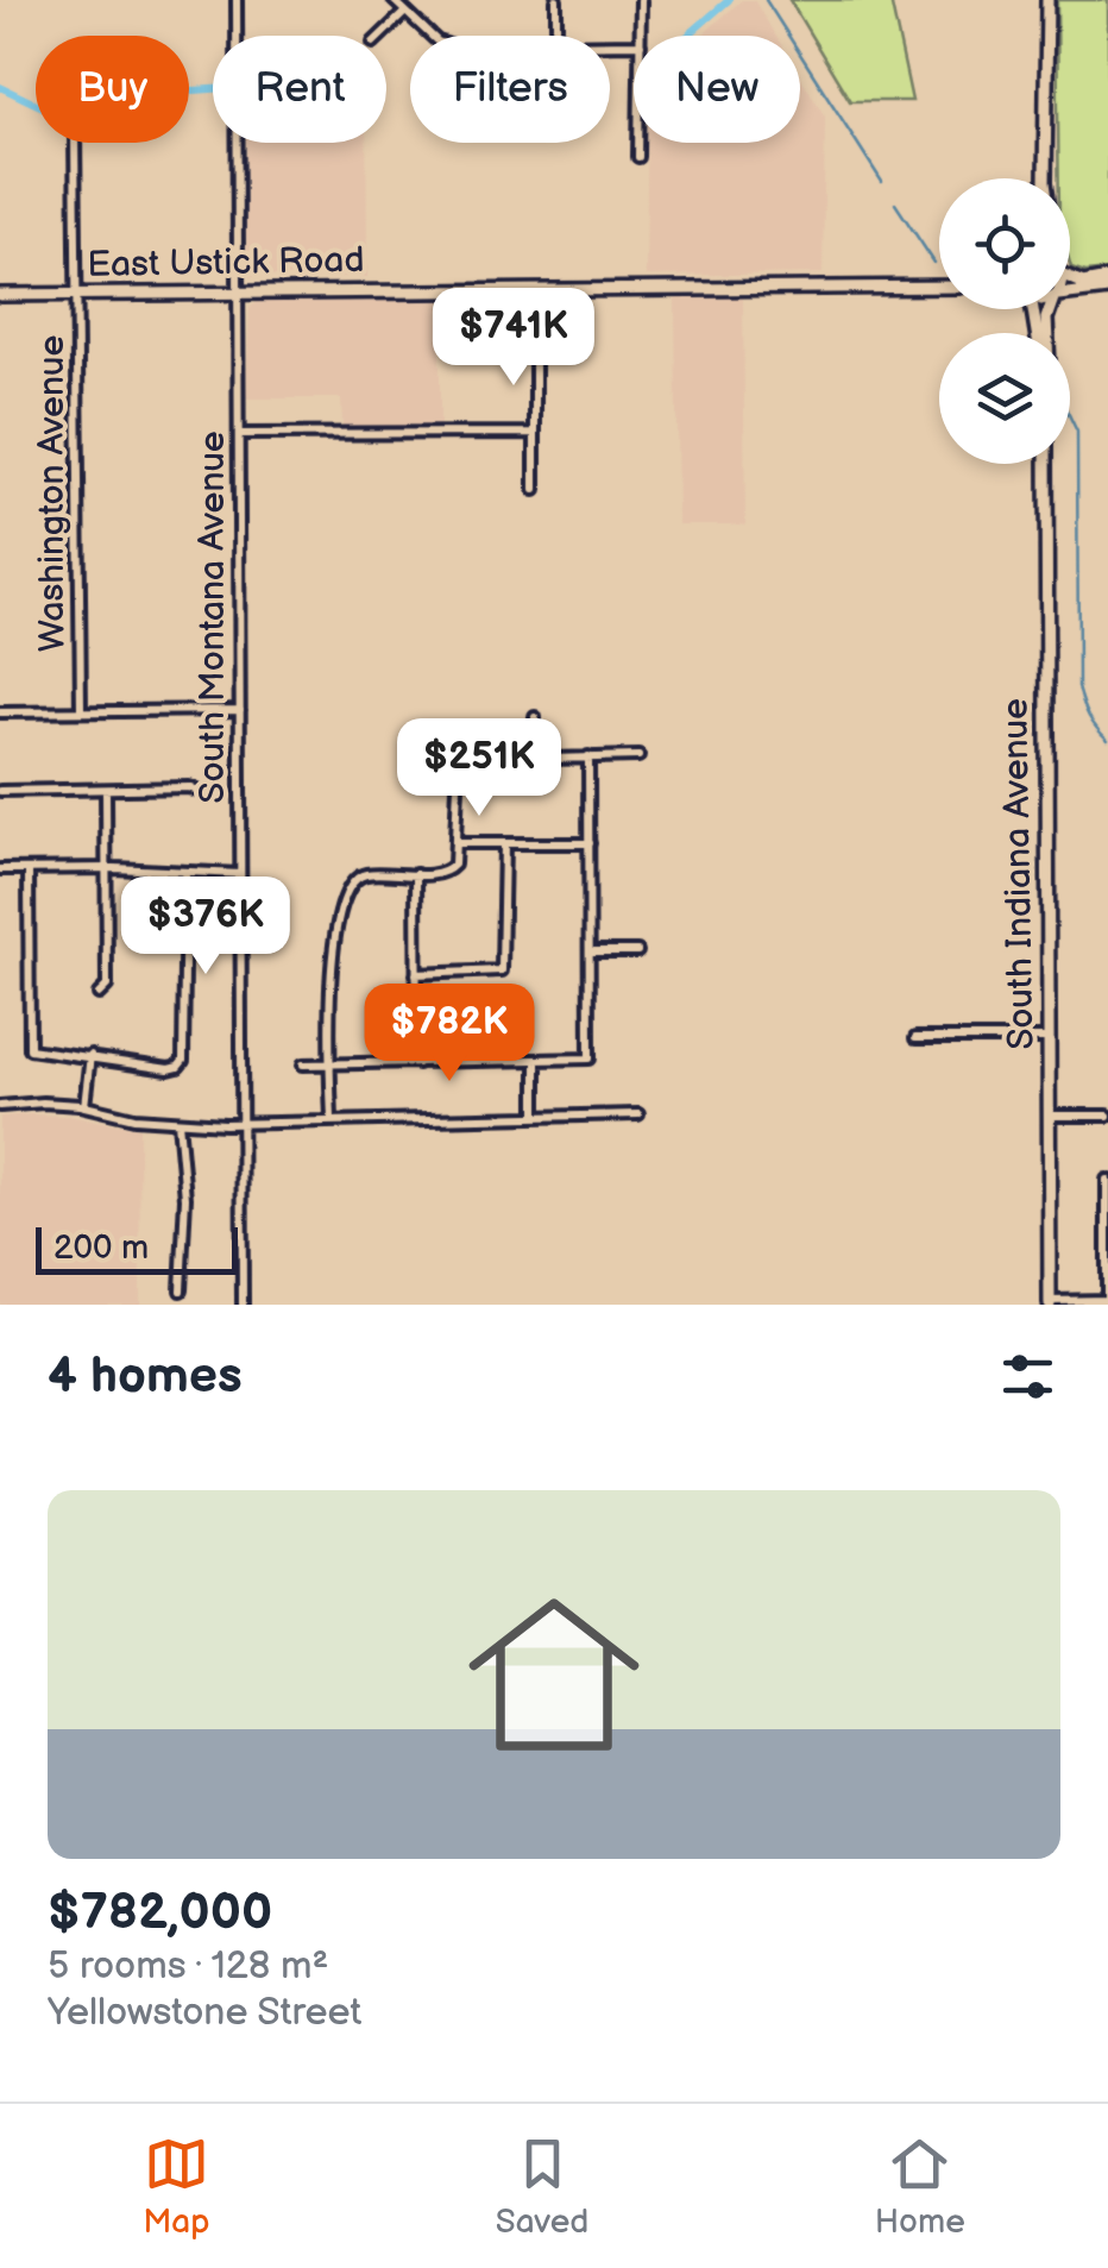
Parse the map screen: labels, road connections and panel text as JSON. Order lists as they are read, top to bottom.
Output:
{
  "streets": {
    "main road": ["East Ustick Road", "South Indiana Avenue"],
    "street": ["Washington Avenue", "South Montana Avenue"]
  },
  "crossings": [
    ["East Ustick Road", "Washington Avenue"],
    ["East Ustick Road", "South Montana Avenue"]
  ],
  "scale_bar": "200 m",
  "page": {
    "chip": [
      "Buy",
      "Rent",
      "Filters",
      "New"
    ],
    "price": [
      "$741K",
      "$251K",
      "$376K",
      "$782K"
    ],
    "scale": "200 m",
    "heading": "4 homes",
    "list": [
      {
        "name": "$782,000",
        "note": "5 rooms · 128 m² · Yellowstone Street"
      }
    ],
    "tabs": ["Map", "Saved", "Home"]
  }
}
